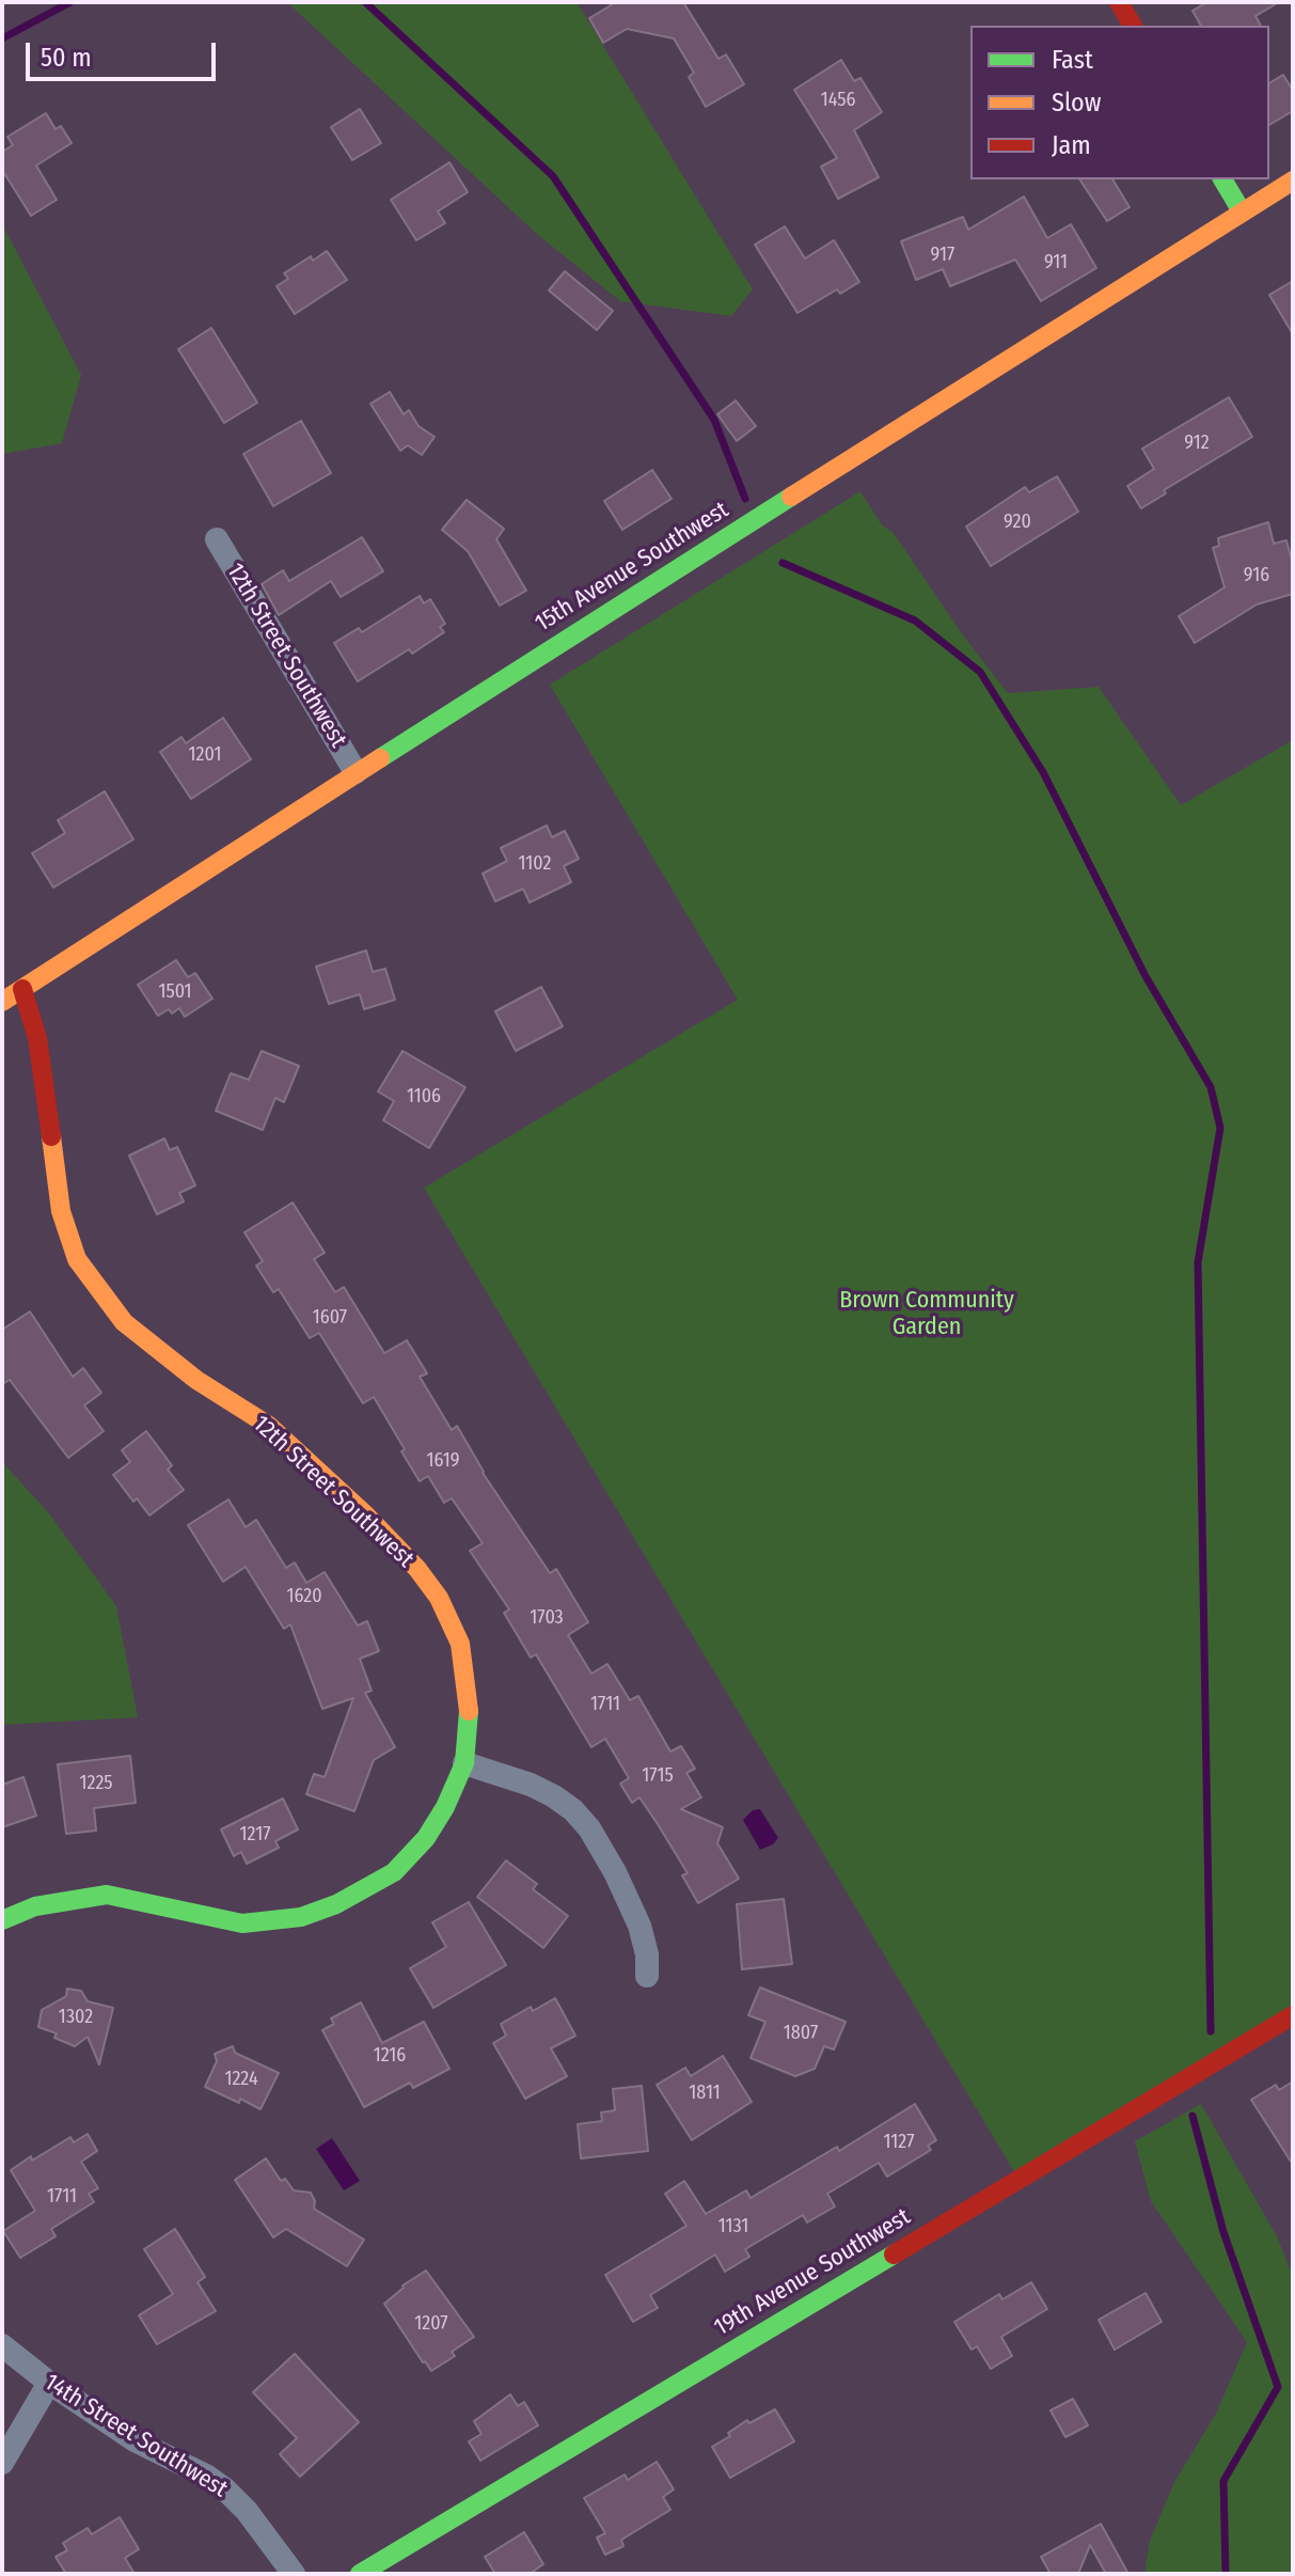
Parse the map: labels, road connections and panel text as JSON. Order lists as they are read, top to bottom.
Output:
{
  "streets": {
    "street": [
      "15th Avenue Southwest",
      "12th Street Southwest",
      "19th Avenue Southwest",
      "14th Street Southwest"
    ]
  },
  "crossings": [
    ["15th Avenue Southwest", "12th Street Southwest"]
  ],
  "parks": ["Brown Community Garden"],
  "house_numbers": [
    "1456",
    "917",
    "911",
    "912",
    "920",
    "916",
    "1201",
    "1102",
    "1501",
    "1106",
    "1607",
    "1619",
    "1620",
    "1703",
    "1711",
    "1715",
    "1225",
    "1217",
    "1302",
    "1807",
    "1216",
    "1224",
    "1811",
    "1127",
    "1711",
    "1131",
    "1207"
  ],
  "legend": ["Fast", "Slow", "Jam"],
  "scale_bar": "50 m"
}
